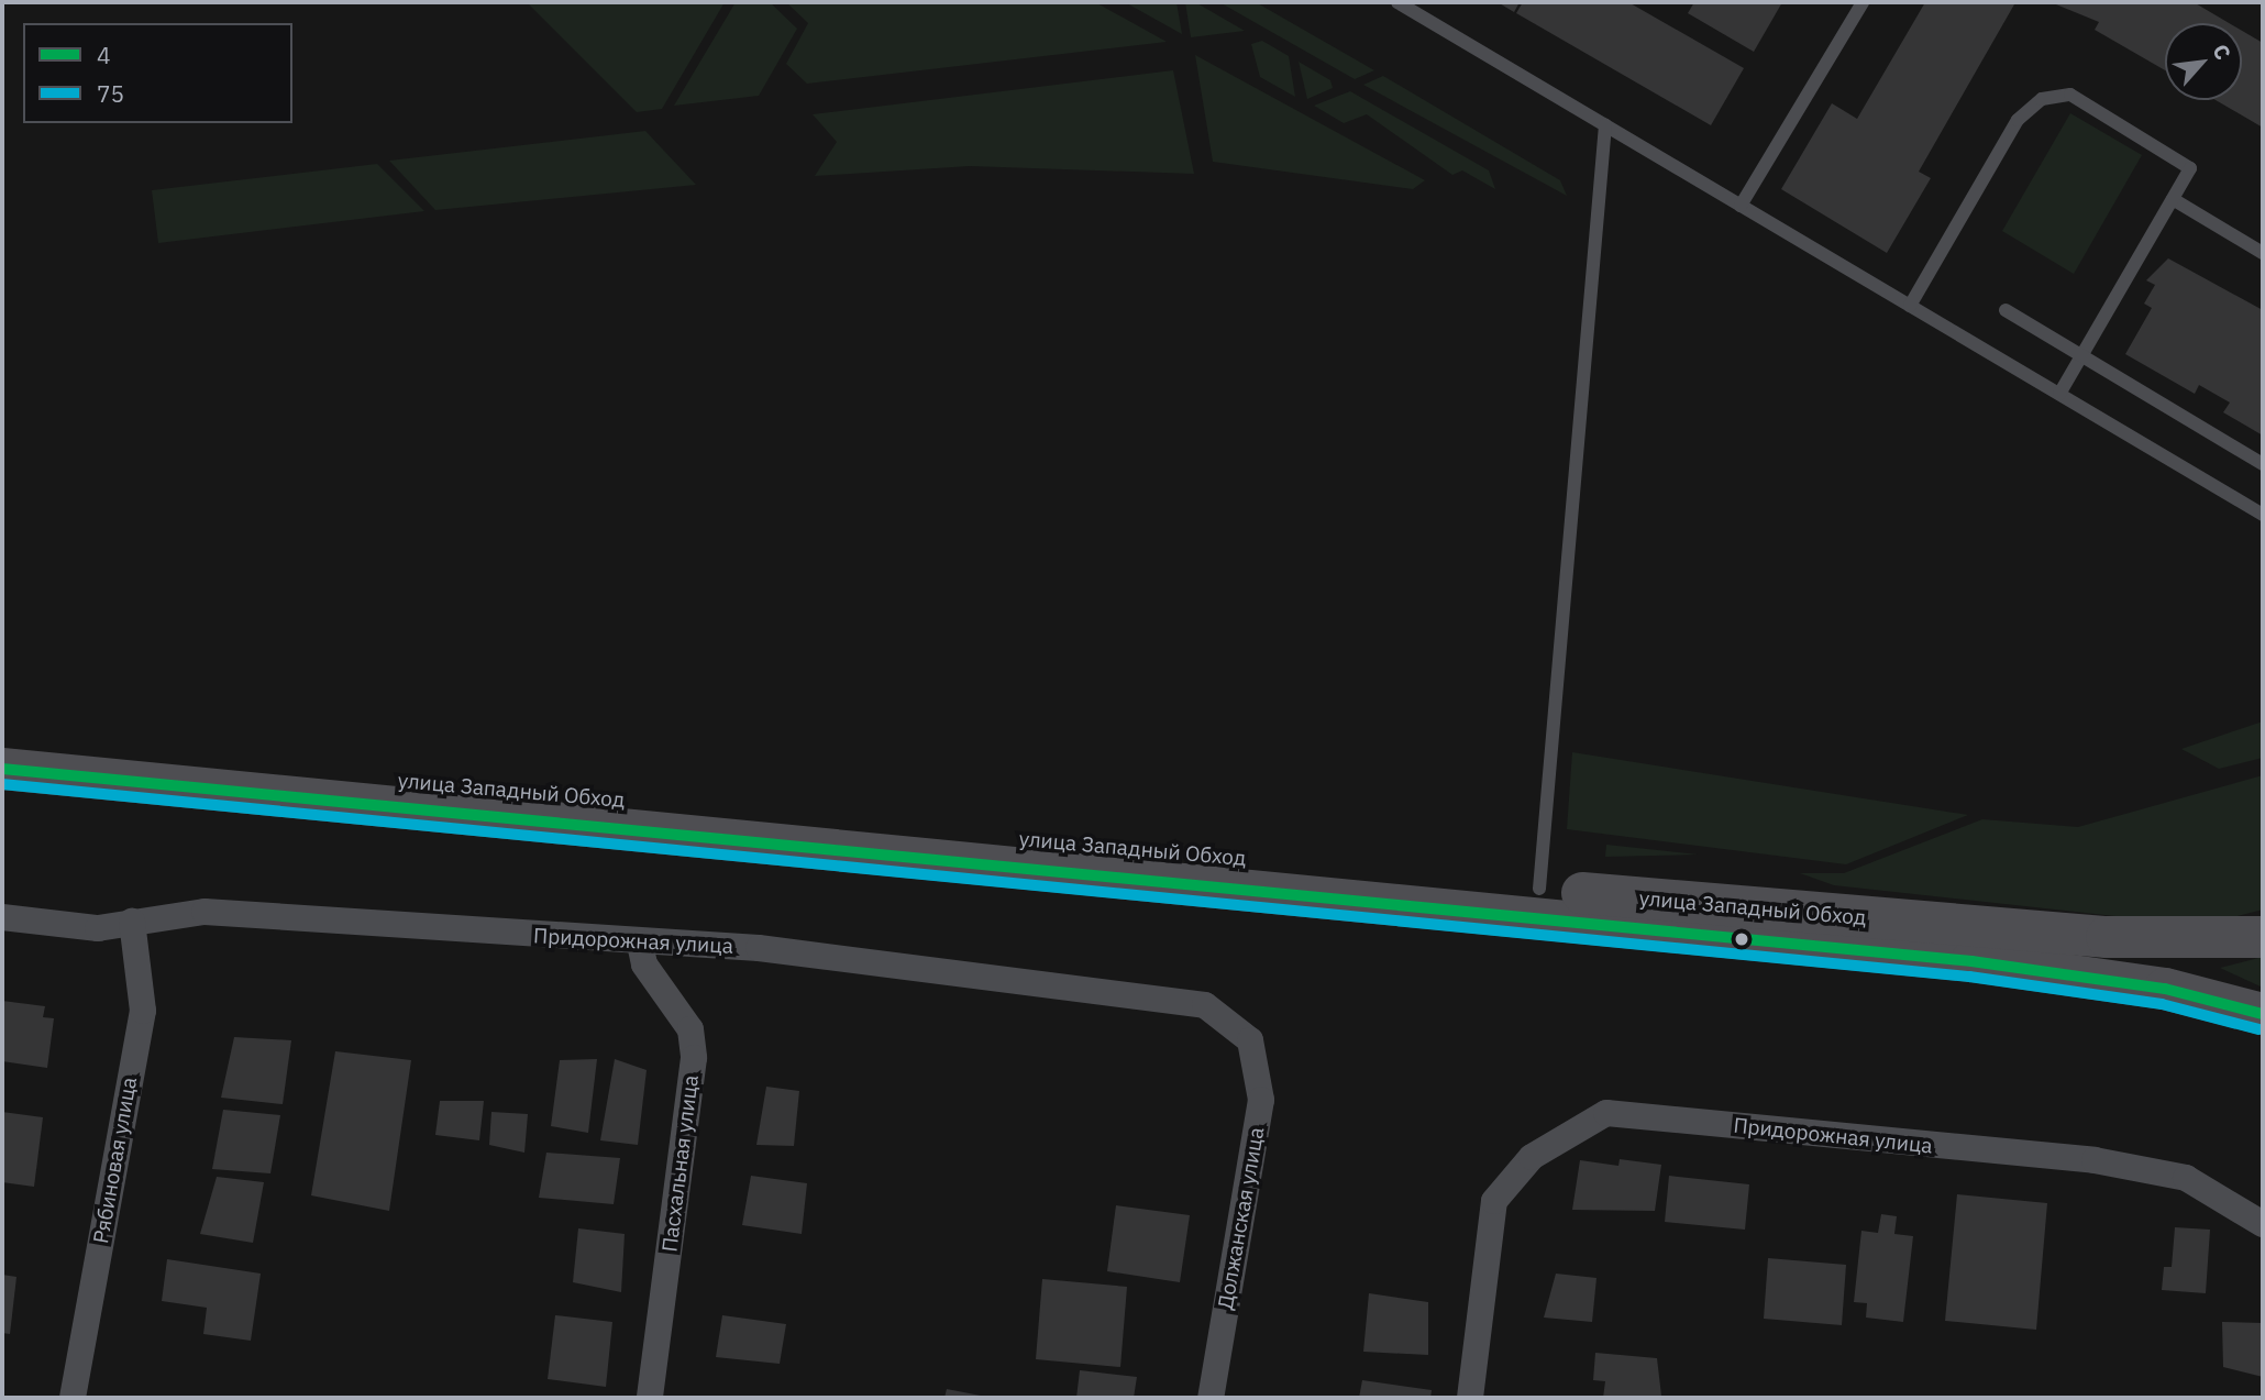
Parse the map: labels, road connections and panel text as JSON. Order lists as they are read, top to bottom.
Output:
{
  "streets": {
    "highway": ["улица Западный Обход"],
    "street": [
      "Придорожная улица",
      "Рябиновая улица",
      "Пасхальная улица",
      "Должанская улица"
    ]
  },
  "crossings": [
    ["Придорожная улица", "Рябиновая улица"],
    ["Придорожная улица", "Пасхальная улица"],
    ["Придорожная улица", "Должанская улица"]
  ],
  "lines": ["transit line 4", "transit line 75"],
  "legend": ["4", "75"],
  "north": "top right"
}
